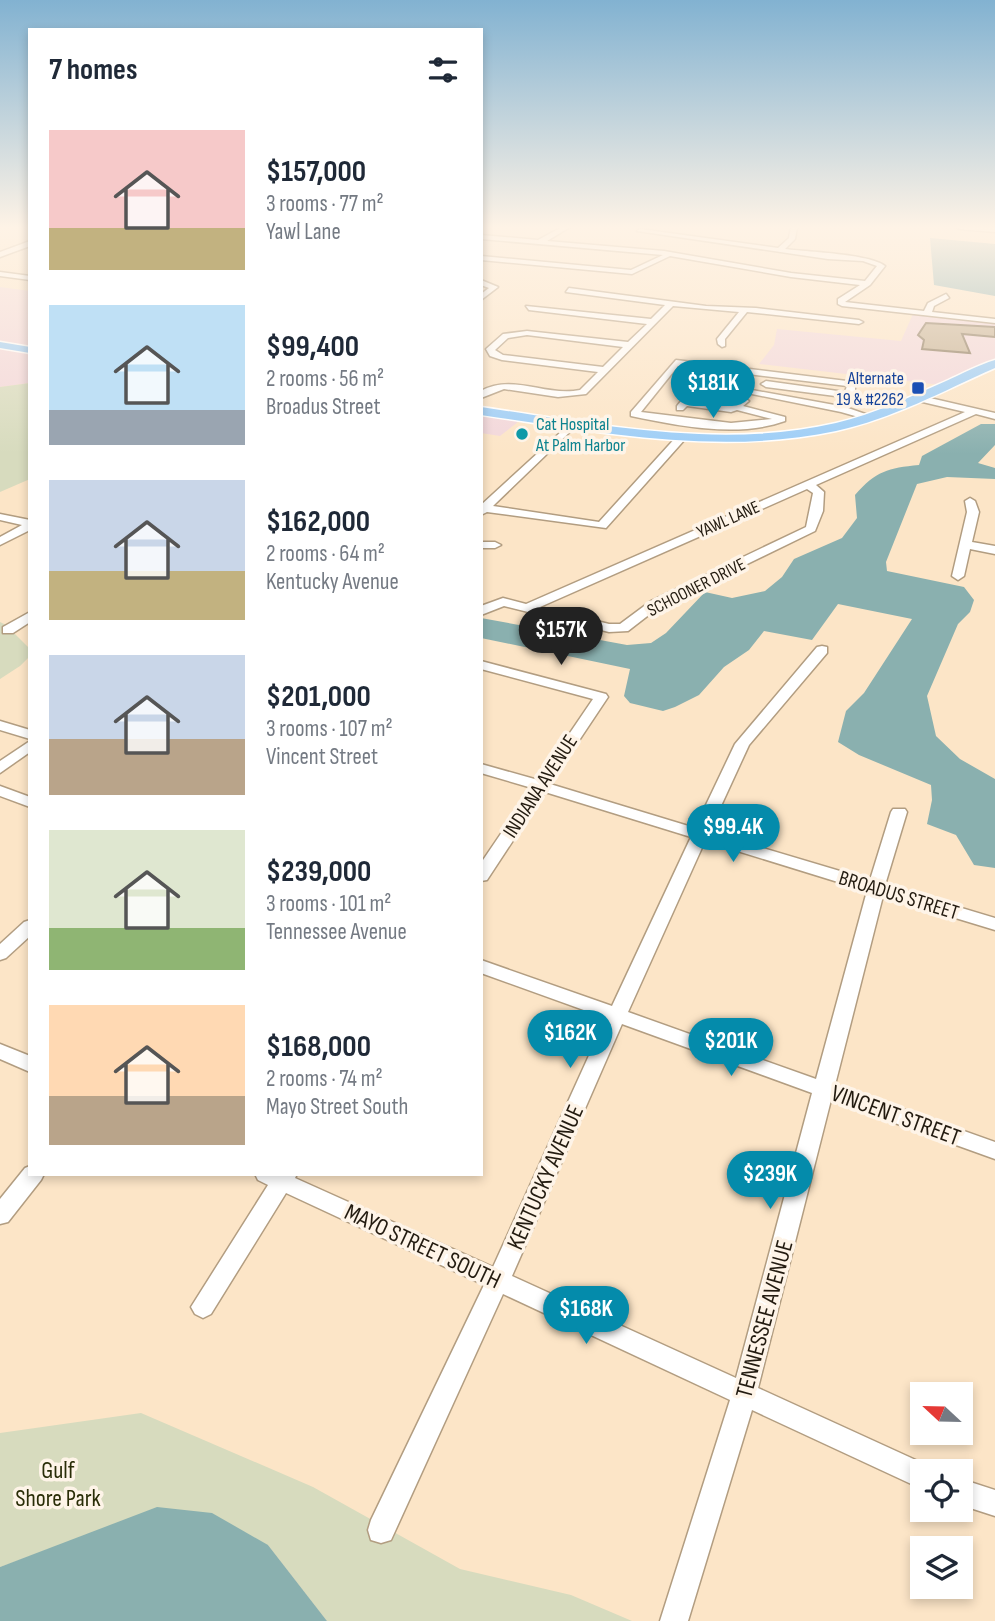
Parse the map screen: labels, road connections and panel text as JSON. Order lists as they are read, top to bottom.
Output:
{
  "streets": {
    "street": [
      "YAWL LANE",
      "SCHOONER DRIVE",
      "INDIANA AVENUE",
      "BROADUS STREET",
      "VINCENT STREET",
      "KENTUCKY AVENUE",
      "MAYO STREET SOUTH",
      "TENNESSEE AVENUE"
    ]
  },
  "crossings": [
    ["YAWL LANE", "SCHOONER DRIVE"],
    ["INDIANA AVENUE", "BROADUS STREET"],
    ["BROADUS STREET", "KENTUCKY AVENUE"],
    ["BROADUS STREET", "TENNESSEE AVENUE"],
    ["VINCENT STREET", "KENTUCKY AVENUE"],
    ["VINCENT STREET", "TENNESSEE AVENUE"],
    ["KENTUCKY AVENUE", "MAYO STREET SOUTH"],
    ["MAYO STREET SOUTH", "TENNESSEE AVENUE"]
  ],
  "parks": ["Gulf Shore Park"],
  "places": {
    "transit": ["Alternate 19 & #2262"],
    "other": ["Cat Hospital At Palm Harbor"]
  },
  "north": "left",
  "page": {
    "heading": "7 homes",
    "list": [
      {
        "name": "$157,000",
        "note": "3 rooms · 77 m² · Yawl Lane"
      },
      {
        "name": "$99,400",
        "note": "2 rooms · 56 m² · Broadus Street"
      },
      {
        "name": "$162,000",
        "note": "2 rooms · 64 m² · Kentucky Avenue"
      },
      {
        "name": "$201,000",
        "note": "3 rooms · 107 m² · Vincent Street"
      },
      {
        "name": "$239,000",
        "note": "3 rooms · 101 m² · Tennessee Avenue"
      },
      {
        "name": "$168,000",
        "note": "2 rooms · 74 m² · Mayo Street South"
      }
    ],
    "price": [
      "$181K",
      "$157K",
      "$99.4K",
      "$162K",
      "$201K",
      "$239K",
      "$168K"
    ]
  }
}
